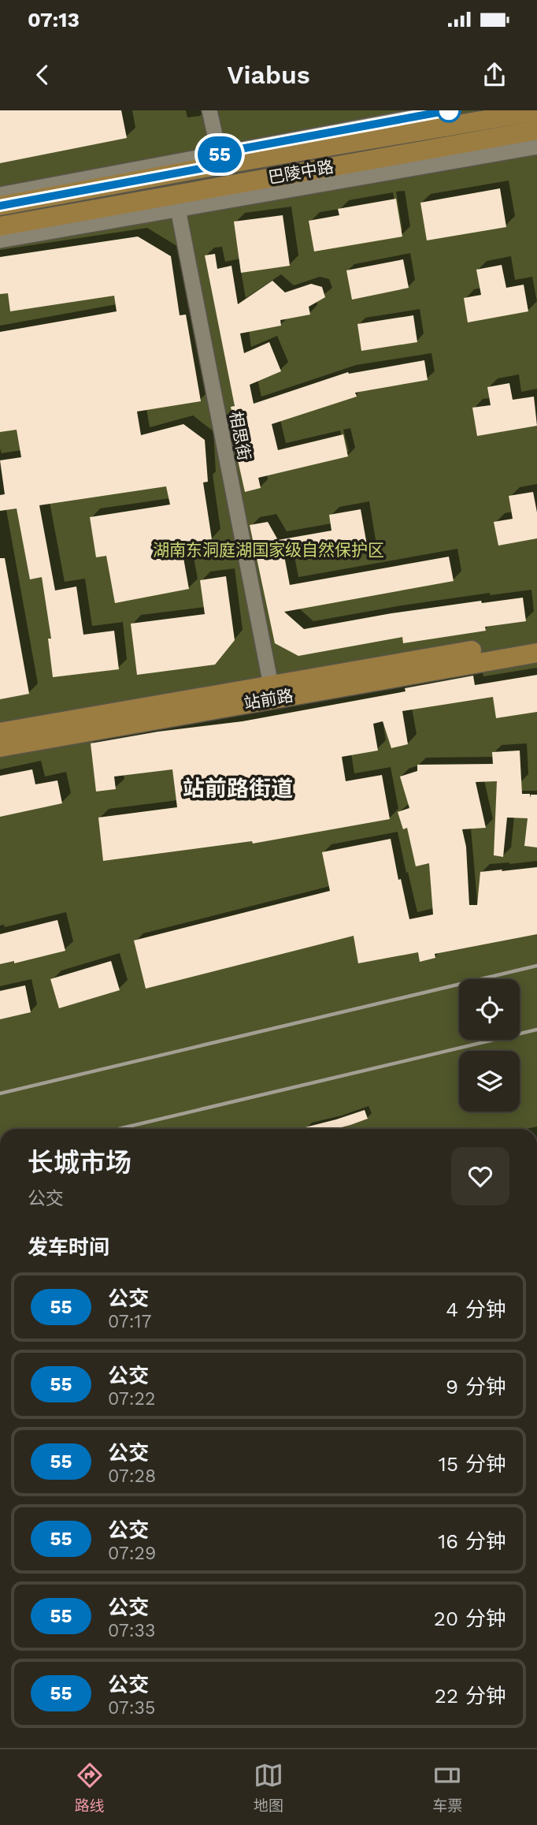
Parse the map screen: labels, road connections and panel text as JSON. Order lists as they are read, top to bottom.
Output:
{
  "streets": {
    "main road": ["巴陵中路", "站前路"],
    "street": ["相思街"]
  },
  "crossings": [
    ["巴陵中路", "相思街"],
    ["相思街", "站前路"]
  ],
  "districts": ["站前路街道"],
  "parks": ["湖南东洞庭湖国家级自然保护区"],
  "lines": ["bus line 55"],
  "page": {
    "status": "07:13",
    "header": "Viabus",
    "on_map": "55",
    "heading": [
      ["长城市场", "公交"],
      "发车时间"
    ],
    "list": [
      {
        "mark": "55",
        "name": "公交",
        "note": "07:17",
        "value": "4 分钟"
      },
      {
        "mark": "55",
        "name": "公交",
        "note": "07:22",
        "value": "9 分钟"
      },
      {
        "mark": "55",
        "name": "公交",
        "note": "07:28",
        "value": "15 分钟"
      },
      {
        "mark": "55",
        "name": "公交",
        "note": "07:29",
        "value": "16 分钟"
      },
      {
        "mark": "55",
        "name": "公交",
        "note": "07:33",
        "value": "20 分钟"
      },
      {
        "mark": "55",
        "name": "公交",
        "note": "07:35",
        "value": "22 分钟"
      }
    ],
    "tabs": ["路线", "地图", "车票"]
  }
}
